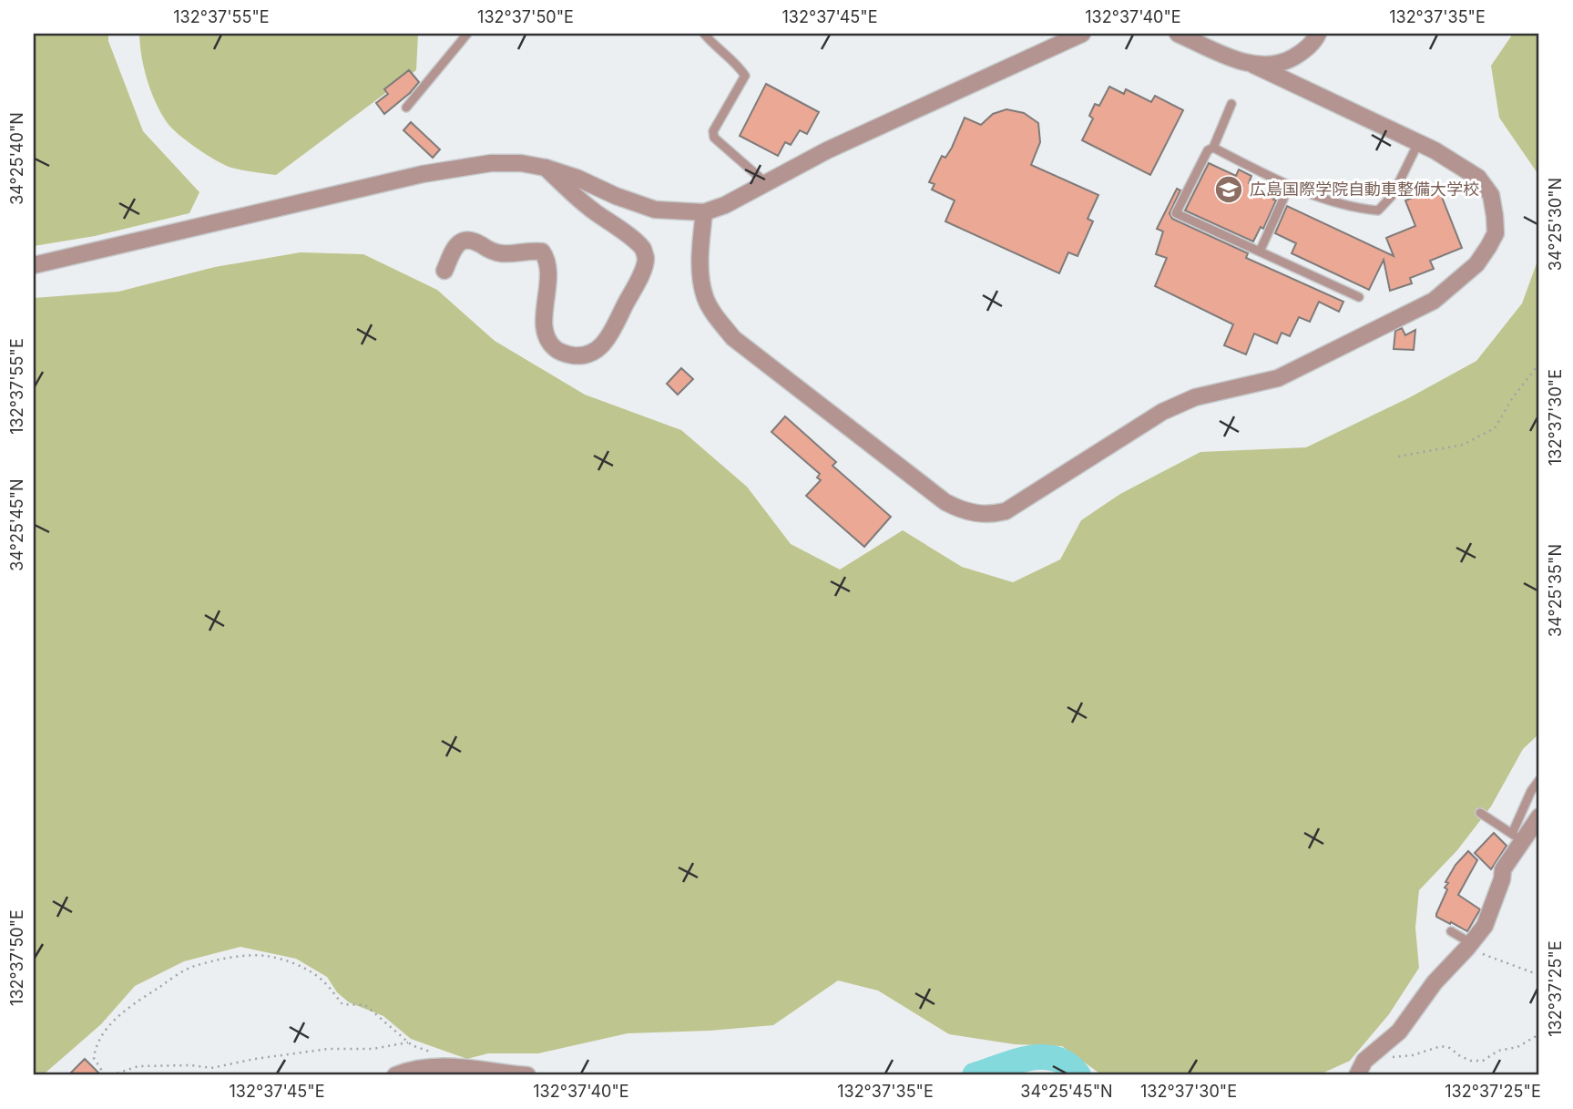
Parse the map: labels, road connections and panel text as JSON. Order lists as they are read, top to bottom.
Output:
{
  "places": {
    "school or university": ["広島国際学院自動車整備大学校"]
  },
  "coordinates": [
    "132°37'55\"E",
    "132°37'50\"E",
    "132°37'45\"E",
    "132°37'40\"E",
    "132°37'35\"E",
    "34°25'40\"N",
    "34°25'30\"N",
    "132°37'30\"E",
    "34°25'45\"N",
    "34°25'35\"N",
    "132°37'25\"E"
  ]
}
